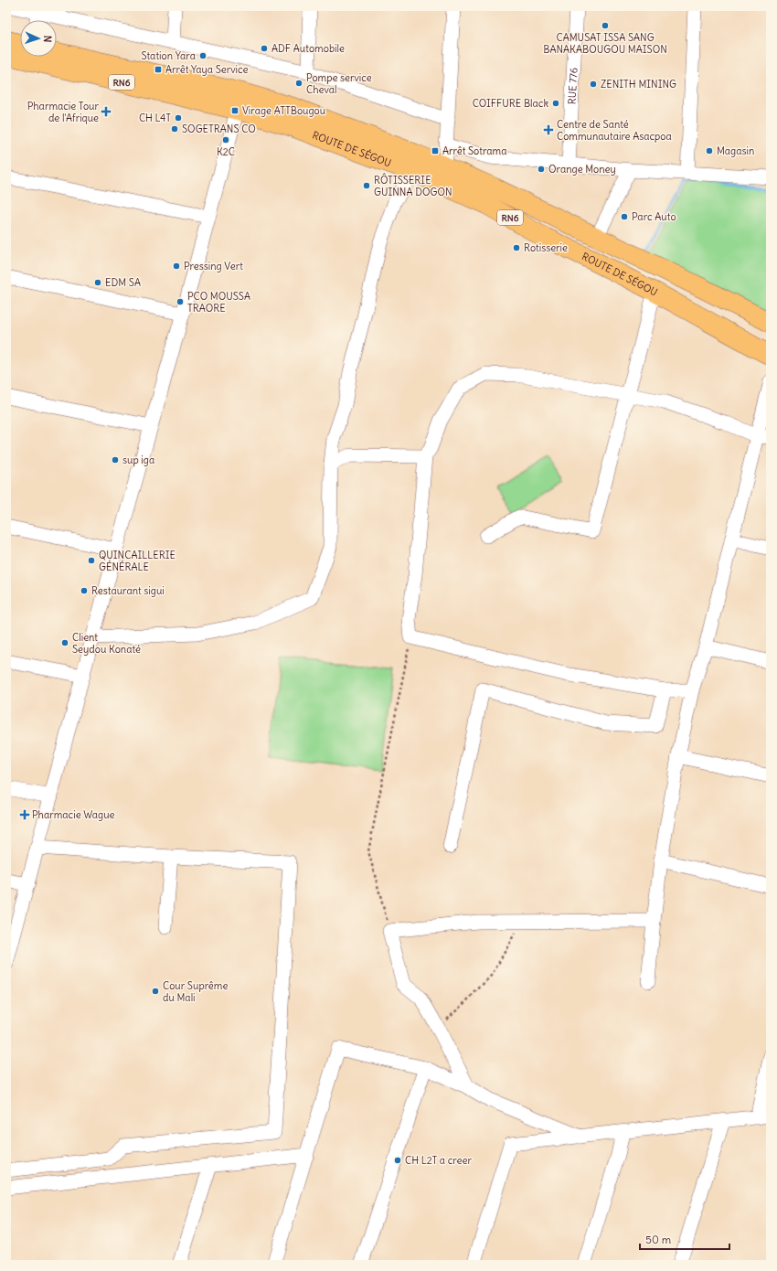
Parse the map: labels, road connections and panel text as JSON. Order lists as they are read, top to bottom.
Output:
{
  "streets": {
    "highway": ["RN6", "ROUTE DE SÉGOU"],
    "street": ["RUE 776"]
  },
  "places": {
    "other": [
      "CAMUSAT ISSA SANG BANAKABOUGOU MAISON",
      "ADF Automobile",
      "Station Yara",
      "Pompe service Cheval",
      "ZENITH MINING",
      "COIFFURE Black",
      "CH L4T",
      "SOGETRANS CO",
      "K2C",
      "Magasin",
      "Orange Money",
      "RÔTISSERIE GUINNA DOGON",
      "Parc Auto",
      "Rotisserie",
      "Pressing Vert",
      "EDM SA",
      "PCO MOUSSA TRAORE",
      "sup iga",
      "QUINCAILLERIE GÉNÉRALE",
      "Restaurant sigui",
      "Client Seydou Konaté",
      "Cour Suprême du Mali",
      "CH L2T a creer"
    ],
    "transit": ["Arrêt Yaya Service", "Virage ATTBougou", "Arrêt Sotrama"],
    "health": ["Pharmacie Tour de l'Afrique", "Centre de Santé Communautaire Asacpoa", "Pharmacie Wague"]
  },
  "scale_bar": "50 m",
  "north": "right"
}
